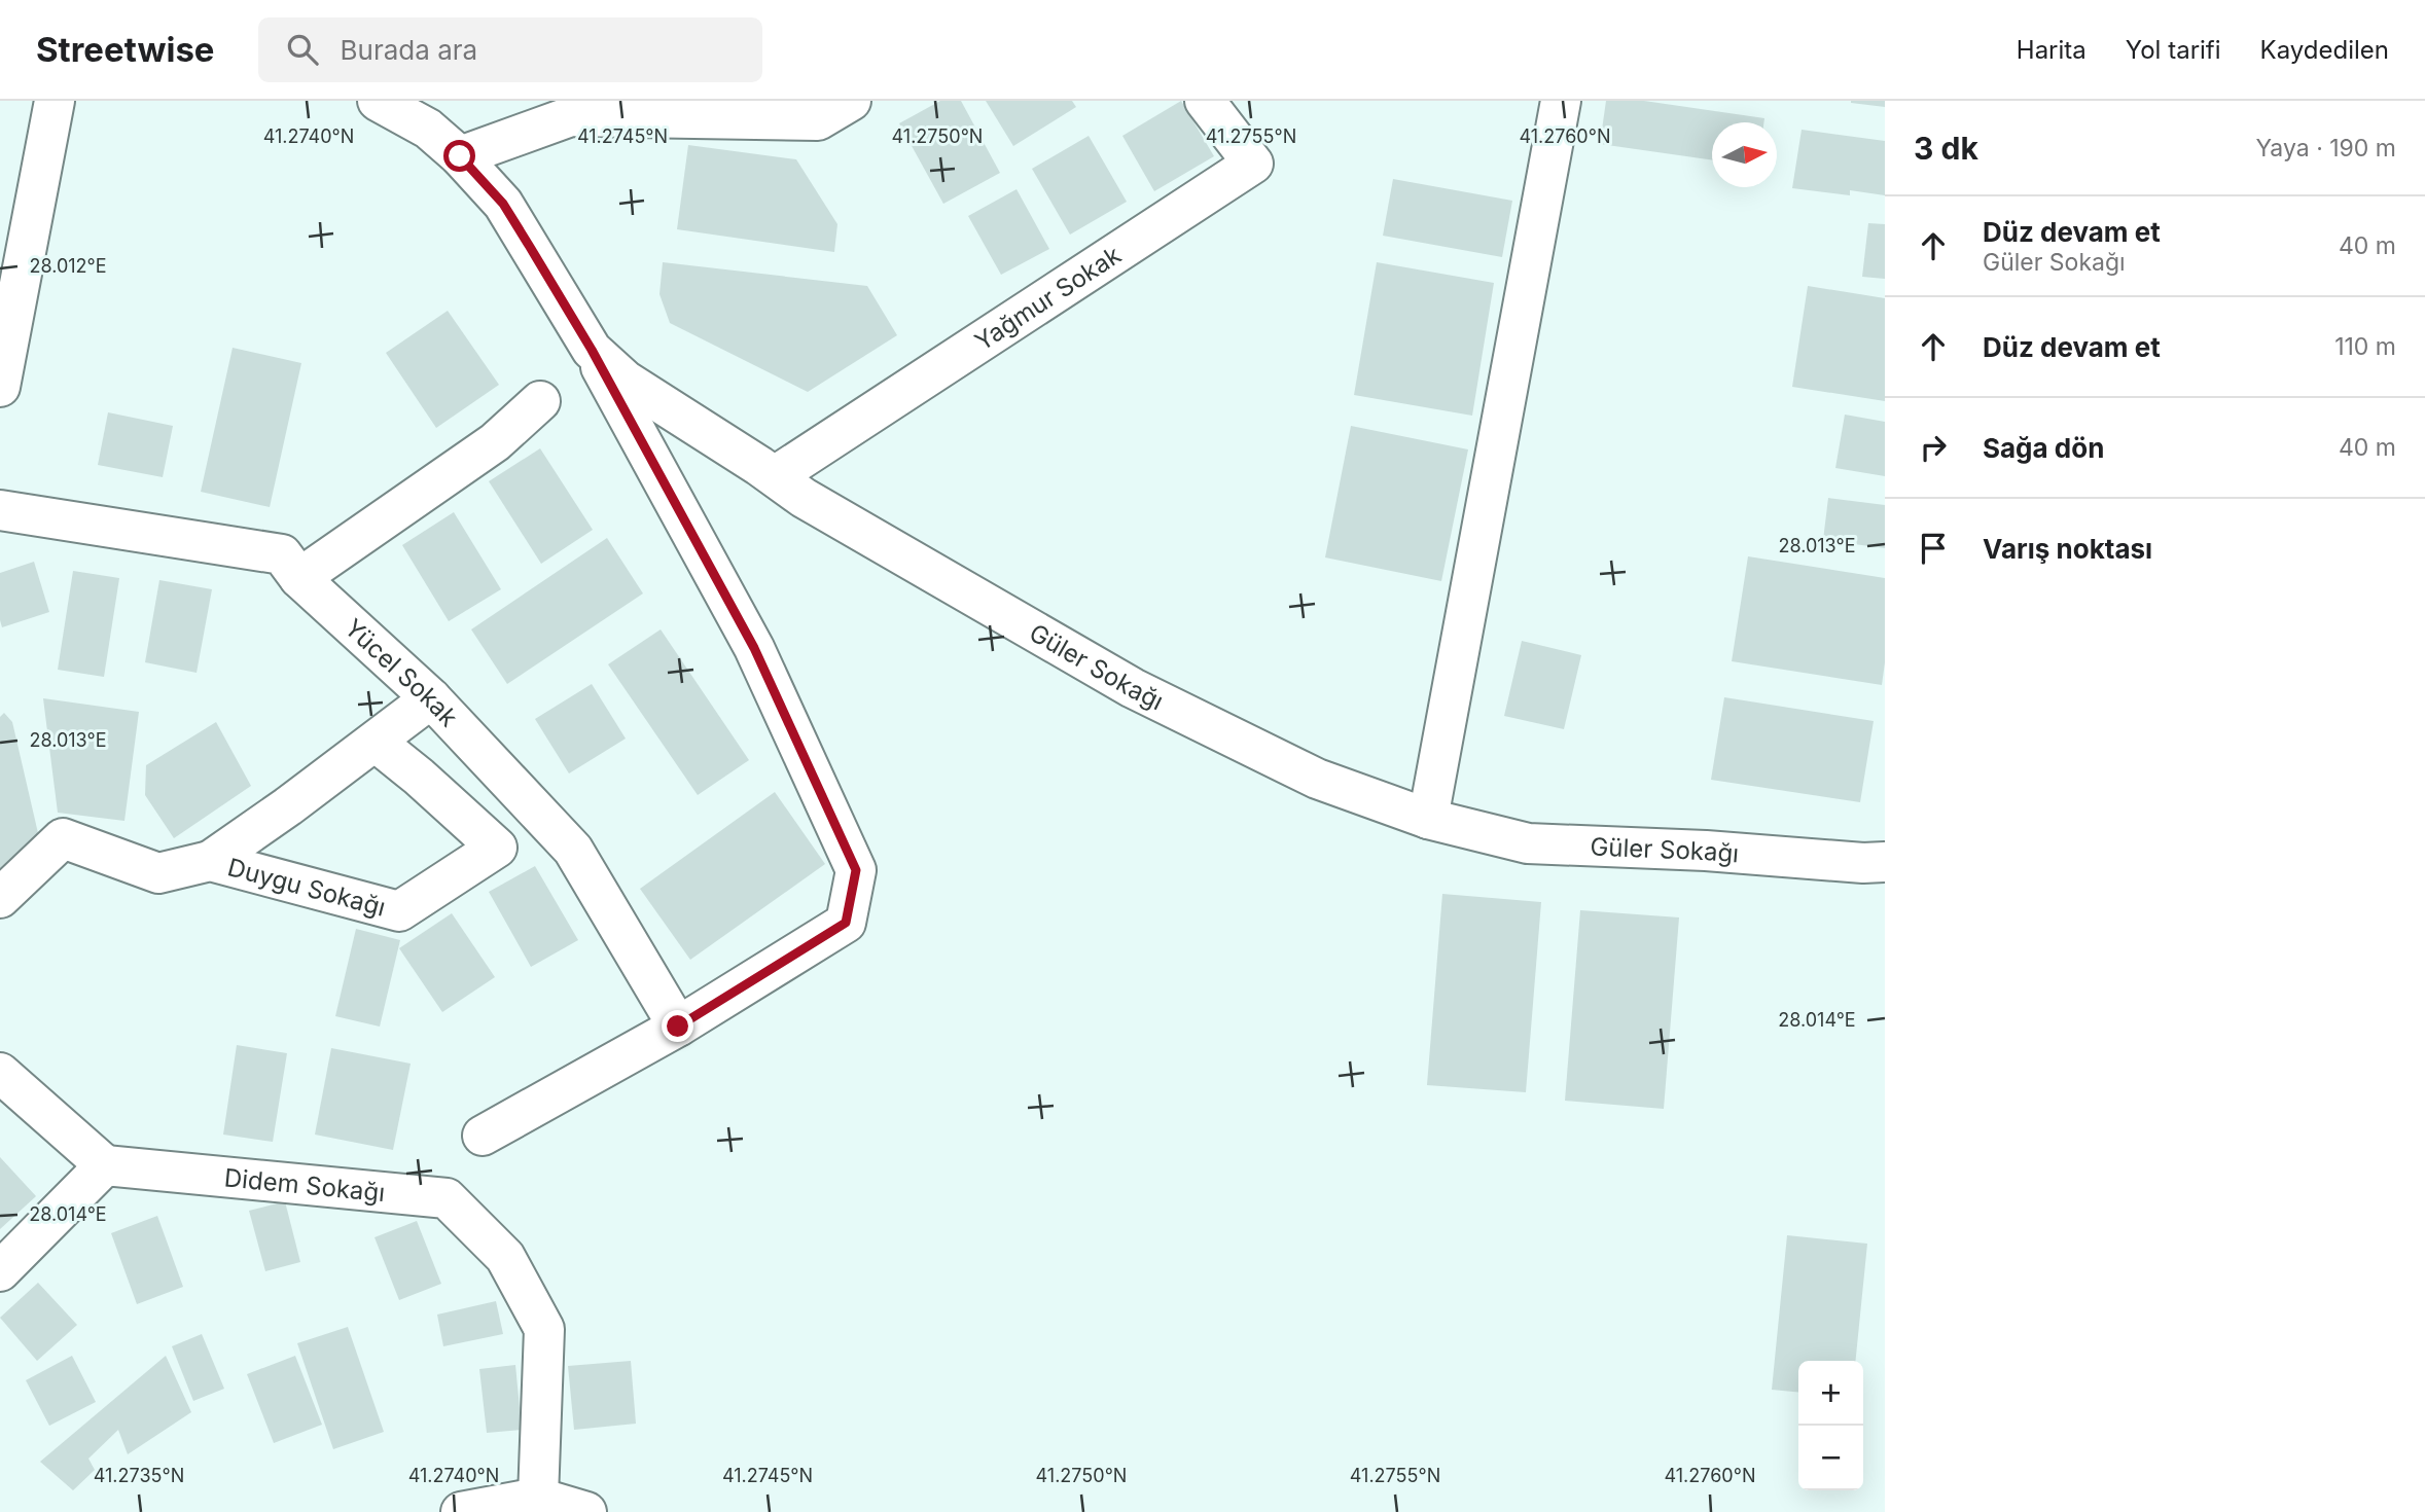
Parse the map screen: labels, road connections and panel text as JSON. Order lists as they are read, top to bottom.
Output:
{
  "streets": {
    "street": [
      "Yağmur Sokak",
      "Güler Sokağı",
      "Yücel Sokak",
      "Duygu Sokağı",
      "Didem Sokağı"
    ]
  },
  "crossings": [
    ["Yağmur Sokak", "Güler Sokağı"]
  ],
  "north": "right",
  "page": {
    "header": "Streetwise",
    "search": "Burada ara",
    "nav": ["Harita", "Yol tarifi", "Kaydedilen"],
    "heading": ["3 dk", "Yaya · 190 m"],
    "list": [
      ["Düz devam et", "Güler Sokağı", "40 m"],
      ["Düz devam et", "110 m"],
      ["Sağa dön", "40 m"],
      "Varış noktası"
    ],
    "map_buttons": ["+", "−"]
  },
  "coordinates": [
    "41.2740°N",
    "41.2745°N",
    "41.2750°N",
    "41.2755°N",
    "41.2760°N",
    "28.012°E",
    "28.013°E",
    "28.014°E",
    "41.2735°N"
  ]
}
